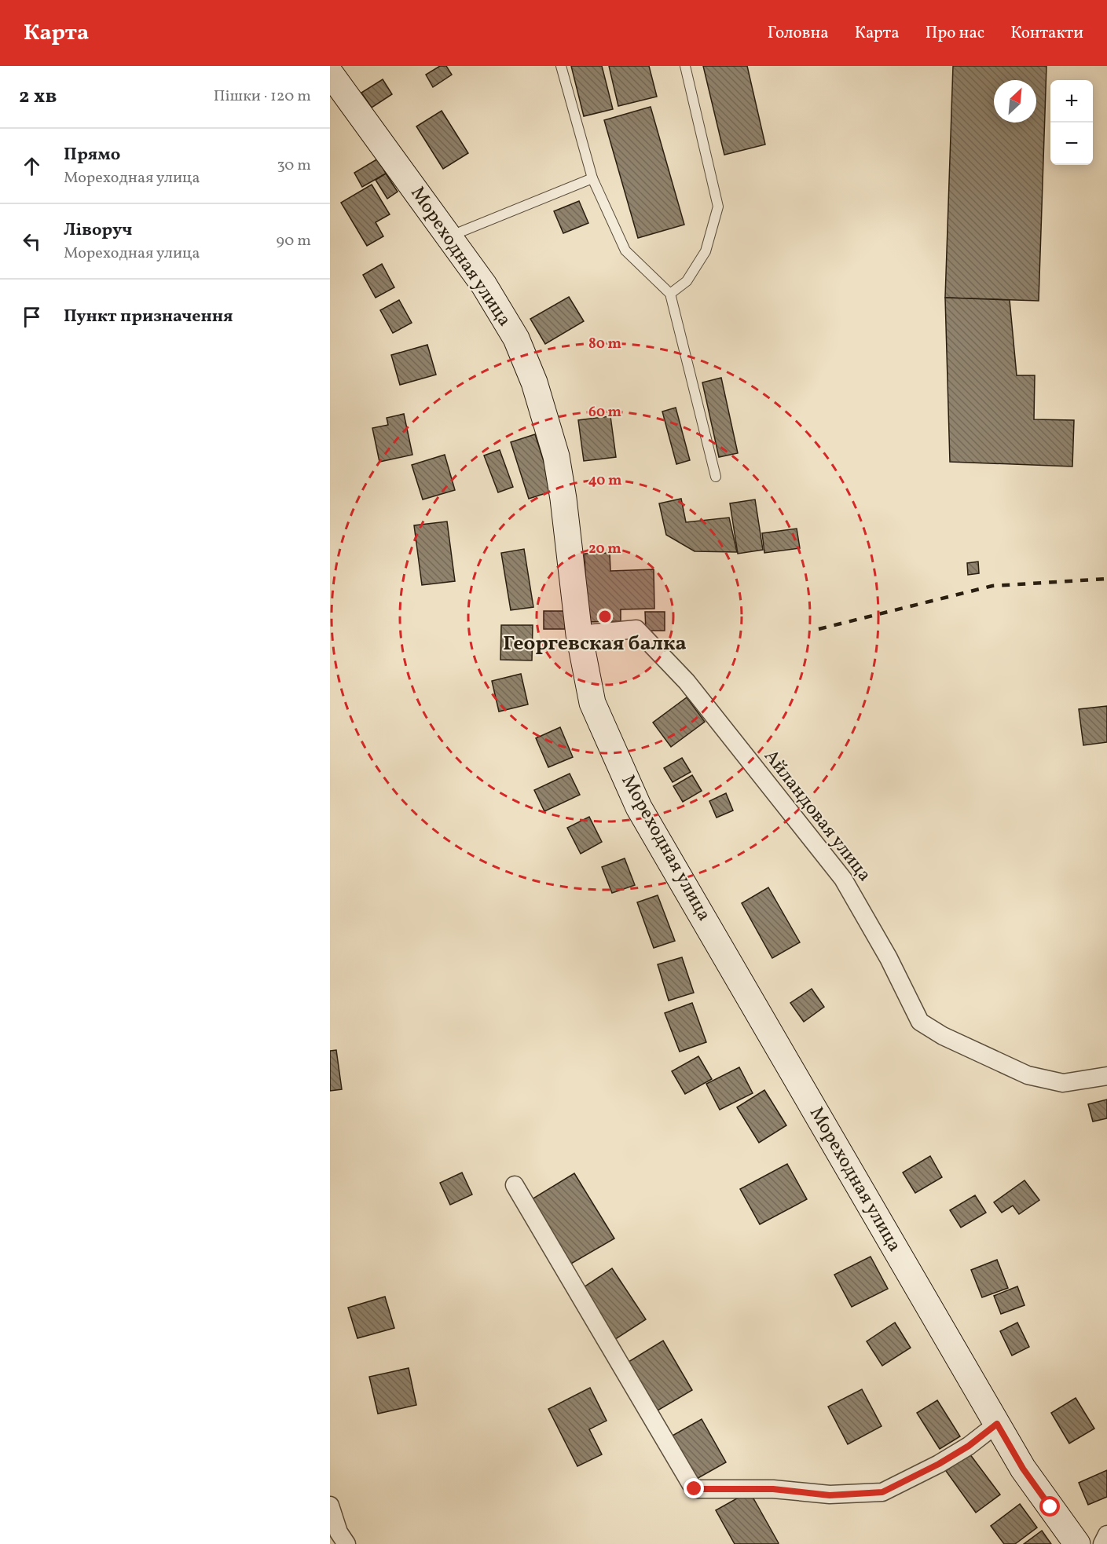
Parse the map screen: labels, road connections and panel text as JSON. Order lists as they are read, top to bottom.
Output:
{
  "streets": {
    "street": ["Мореходная улица", "Айландовая улица"]
  },
  "crossings": [
    ["Мореходная улица", "Айландовая улица"]
  ],
  "districts": ["Георгевская балка"],
  "north": "top right",
  "page": {
    "header": "Карта",
    "nav": [
      "Головна",
      "Карта",
      "Про нас",
      "Контакти"
    ],
    "heading": ["2 хв", "Пішки · 120 m"],
    "map_buttons": ["+", "−"],
    "list": [
      ["Прямо", "Мореходная улица", "30 m"],
      ["Ліворуч", "Мореходная улица", "90 m"],
      "Пункт призначення"
    ]
  },
  "rings": [
    "80 m",
    "60 m",
    "40 m",
    "20 m"
  ]
}
